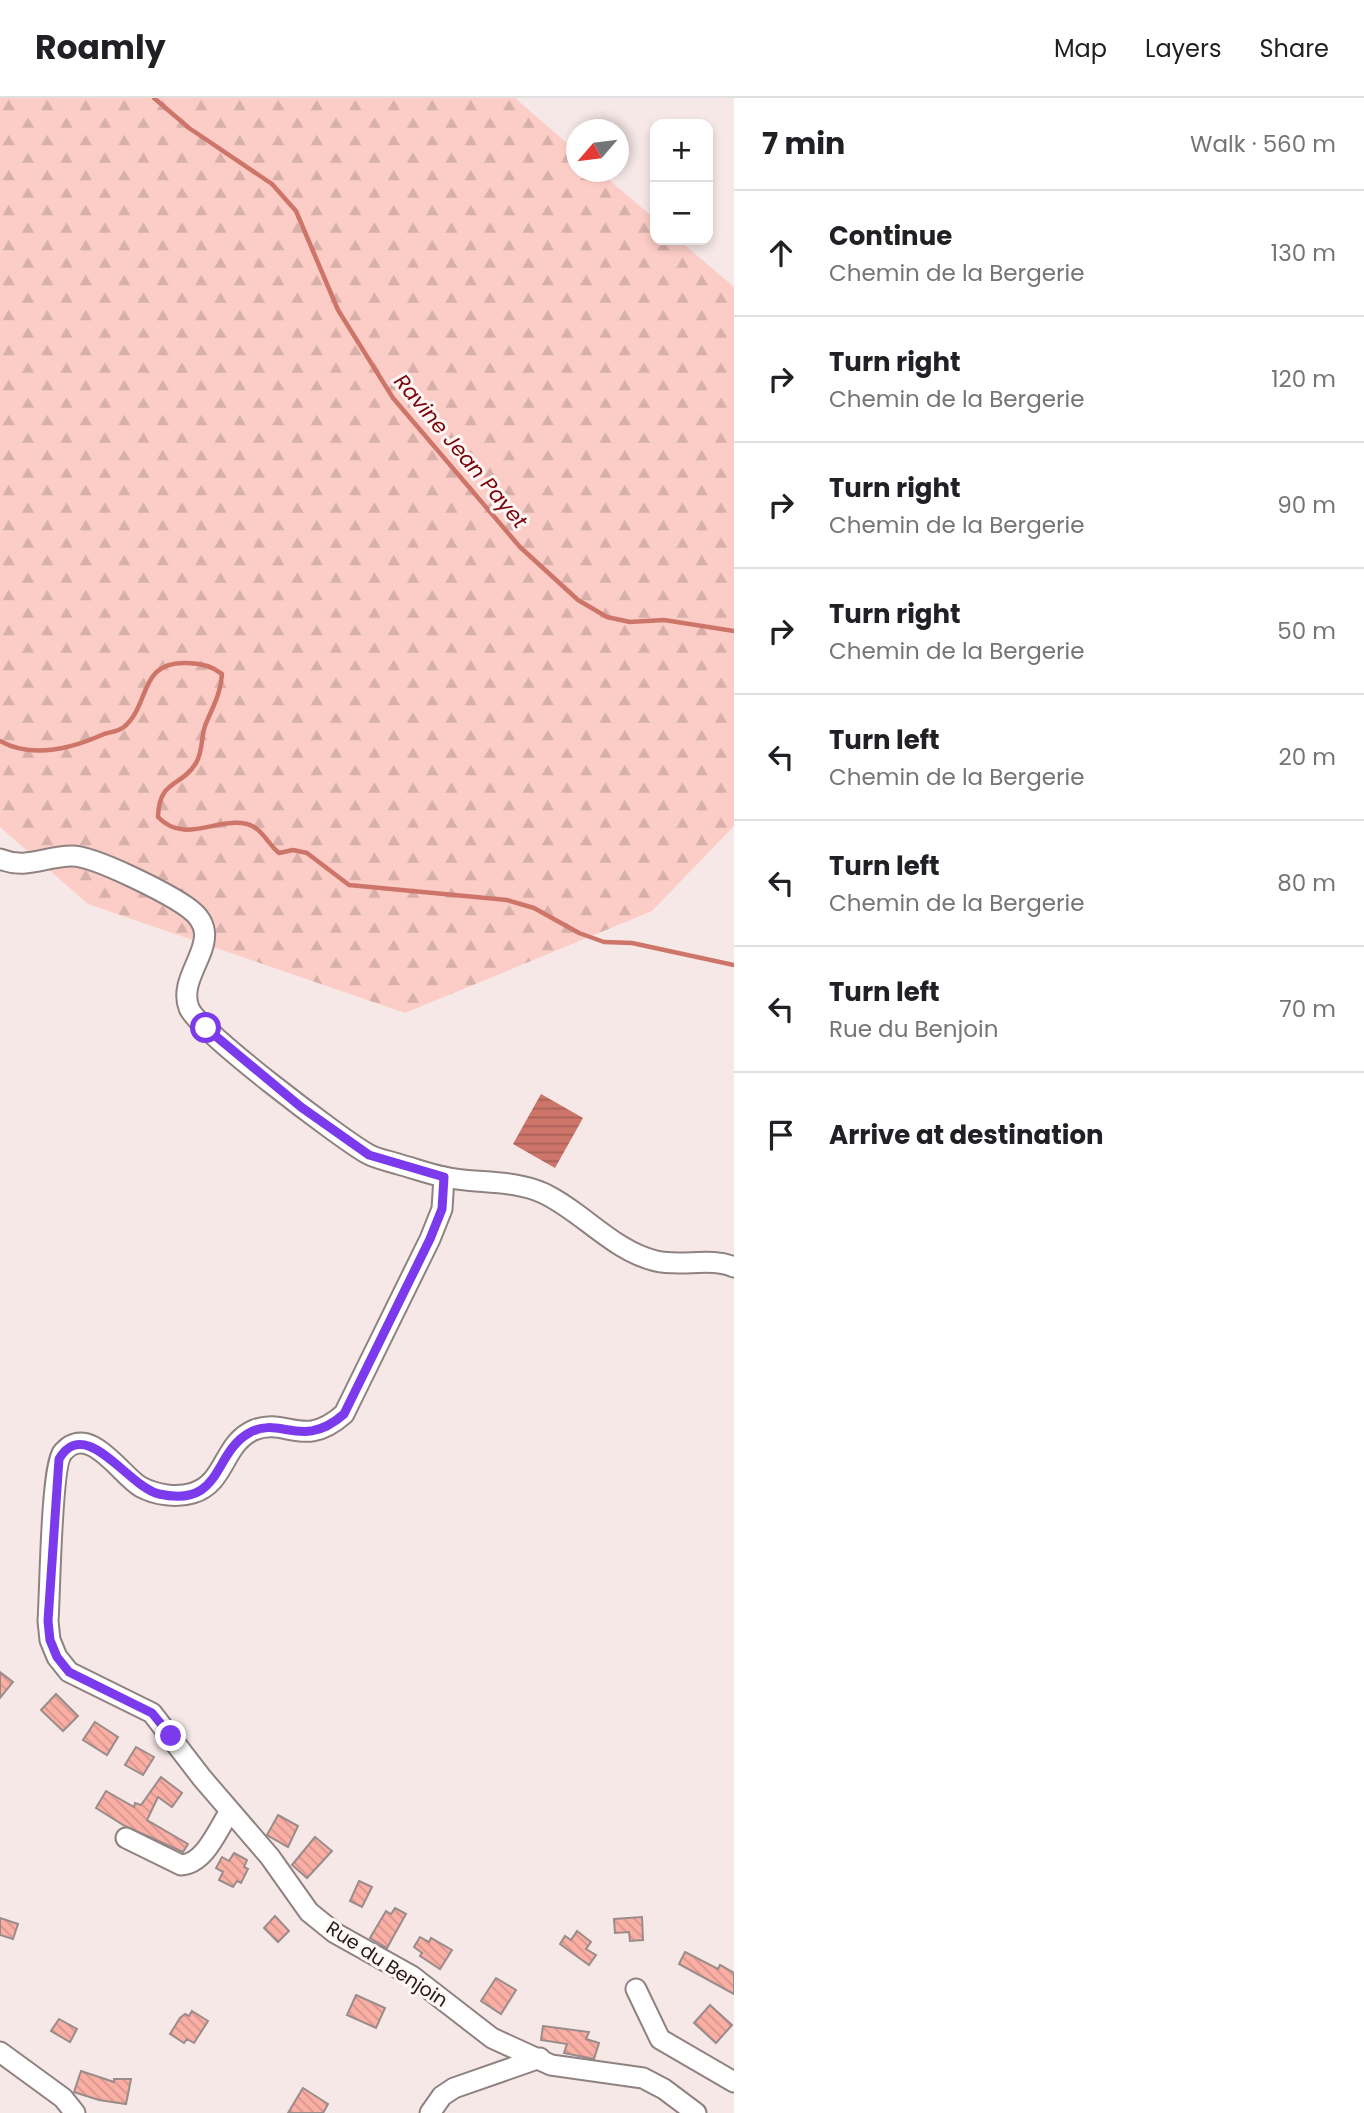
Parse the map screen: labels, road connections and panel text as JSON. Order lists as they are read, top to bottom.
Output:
{
  "streets": {
    "street": ["Rue du Benjoin"]
  },
  "water": ["Ravine Jean Payet"],
  "north": "bottom left",
  "page": {
    "header": "Roamly",
    "nav": ["Map", "Layers", "Share"],
    "heading": ["7 min", "Walk · 560 m"],
    "map_buttons": ["+", "−"],
    "list": [
      ["Continue", "Chemin de la Bergerie", "130 m"],
      ["Turn right", "Chemin de la Bergerie", "120 m"],
      ["Turn right", "Chemin de la Bergerie", "90 m"],
      ["Turn right", "Chemin de la Bergerie", "50 m"],
      ["Turn left", "Chemin de la Bergerie", "20 m"],
      ["Turn left", "Chemin de la Bergerie", "80 m"],
      ["Turn left", "Rue du Benjoin", "70 m"],
      "Arrive at destination"
    ]
  }
}
